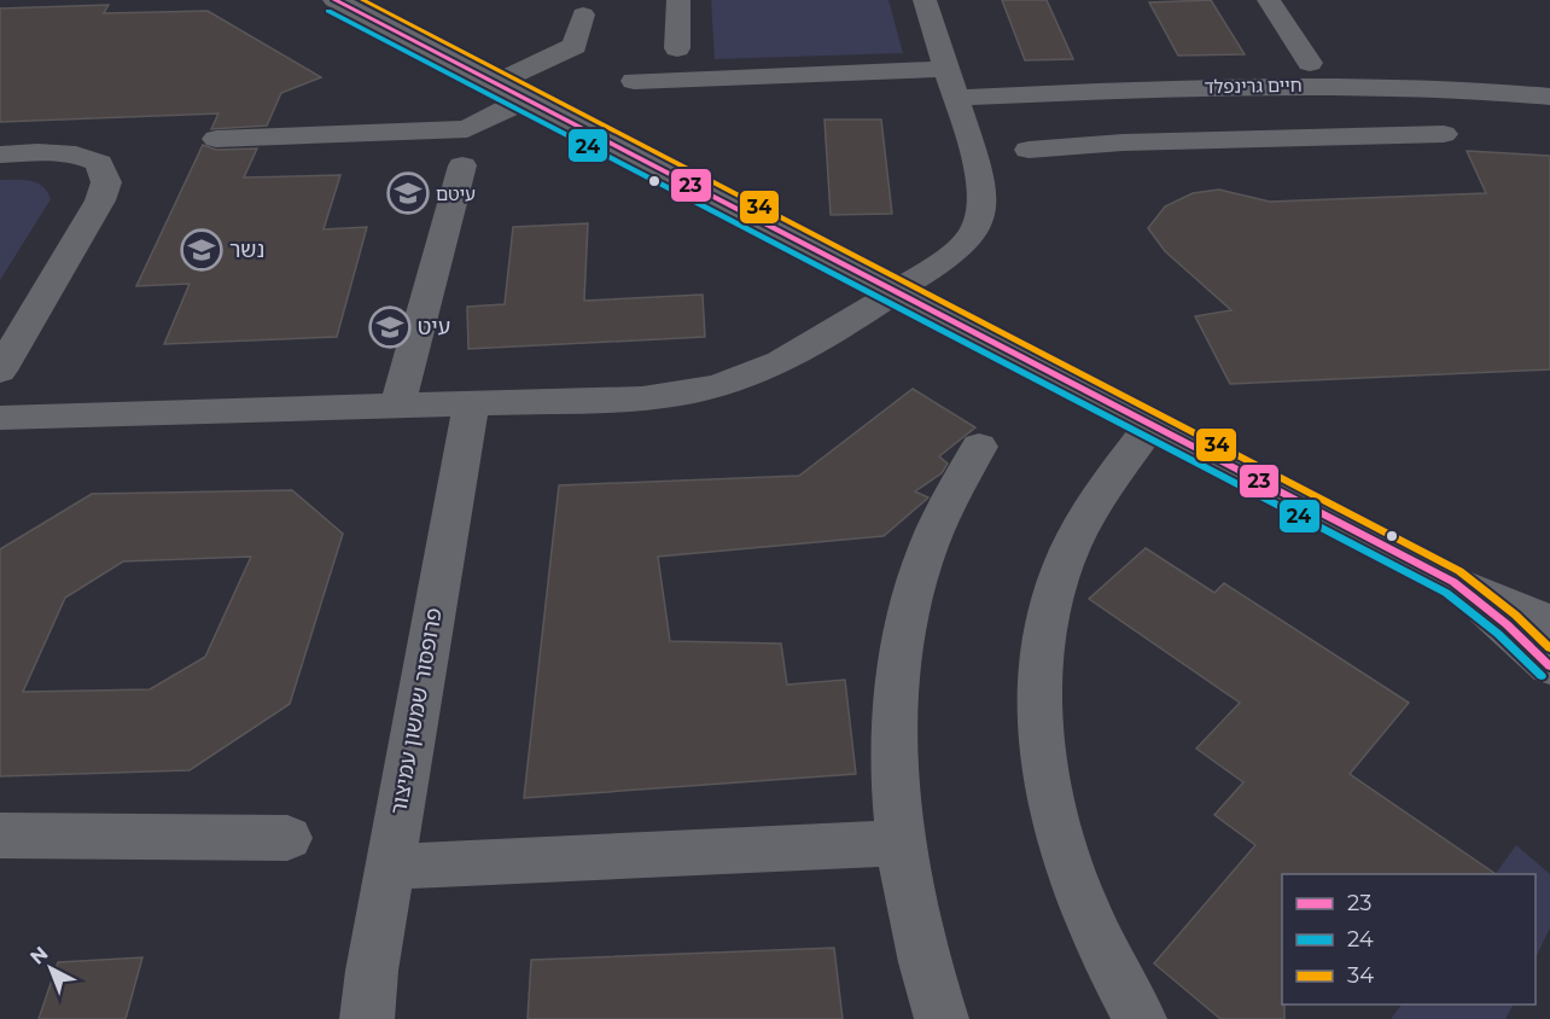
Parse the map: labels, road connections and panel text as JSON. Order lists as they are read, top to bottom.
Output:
{
  "streets": {
    "street": ["חיים גרינפלד", "פרופסור שמשון עמיצור"]
  },
  "places": {
    "school or university": ["עיטם", "נשר", "עיט"]
  },
  "lines": ["transit line 23", "transit line 34", "transit line 24"],
  "legend": ["23", "24", "34"],
  "north": "top left"
}
